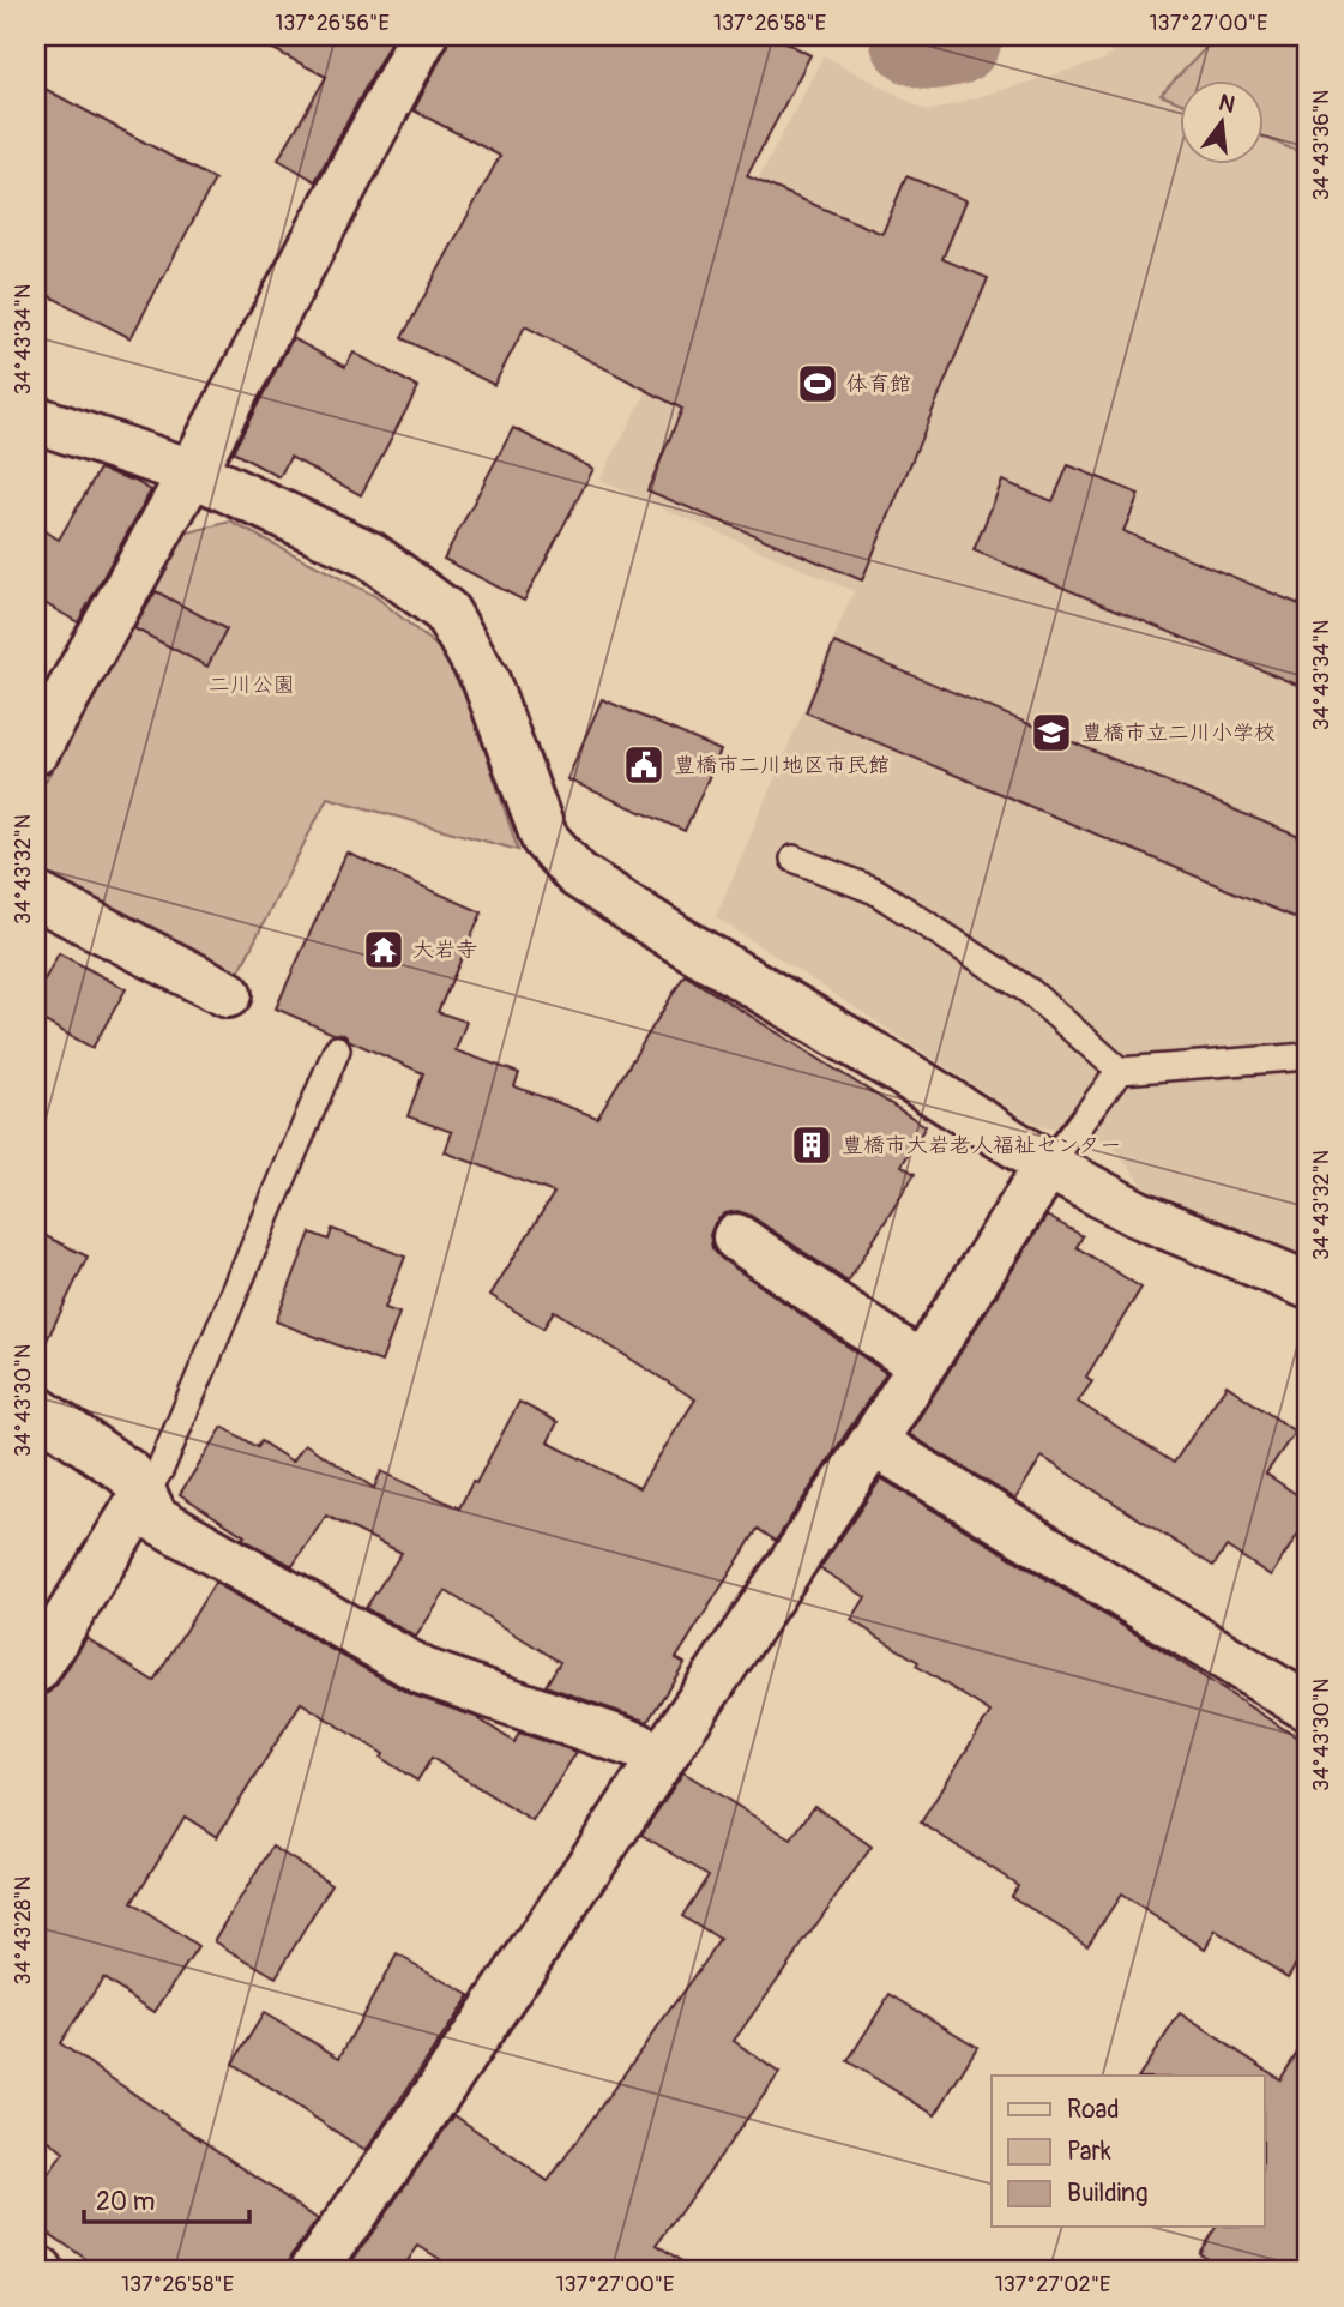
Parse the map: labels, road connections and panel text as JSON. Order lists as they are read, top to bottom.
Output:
{
  "parks": ["二川公園"],
  "places": {
    "sports": ["体育館"],
    "school or university": ["豊橋市立二川小学校"],
    "public building": ["豊橋市二川地区市民館"],
    "temple": ["大岩寺"],
    "building": ["豊橋市大岩老人福祉センター"]
  },
  "legend": ["Road", "Park", "Building"],
  "scale_bar": "20 m",
  "north": "top",
  "coordinates": [
    "137°26'56\"E",
    "137°26'58\"E",
    "137°27'00\"E",
    "34°43'36\"N",
    "34°43'34\"N",
    "34°43'32\"N",
    "34°43'30\"N",
    "34°43'28\"N",
    "137°27'02\"E"
  ]
}
